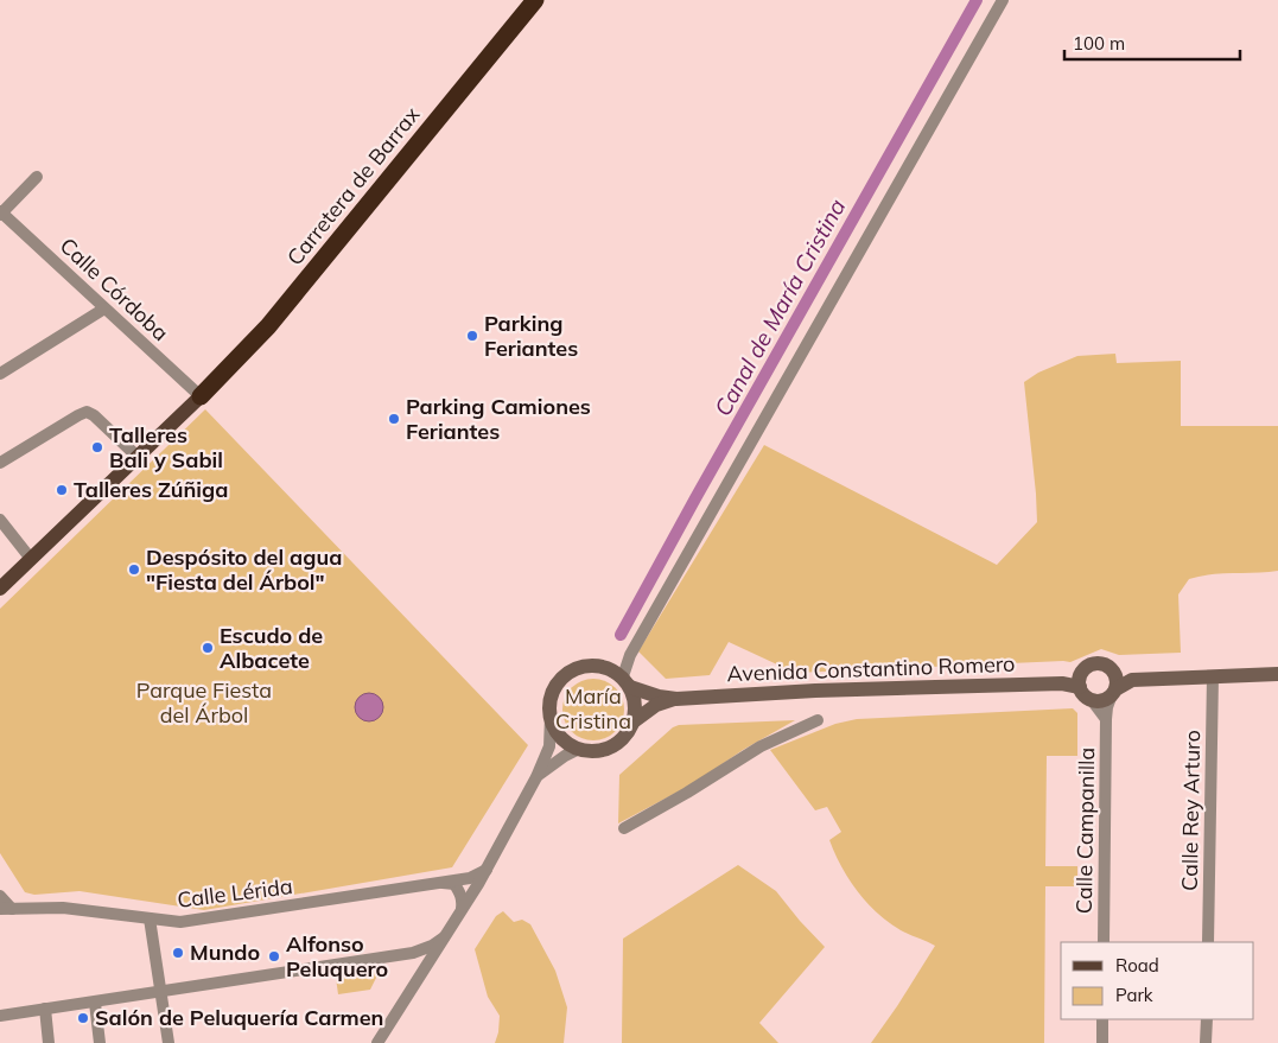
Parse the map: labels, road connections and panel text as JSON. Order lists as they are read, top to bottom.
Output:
{
  "streets": {
    "highway": ["Carretera de Barrax"],
    "street": [
      "Calle Córdoba",
      "Avenida Constantino Romero",
      "Calle Rey Arturo",
      "Calle Campanilla",
      "Calle Lérida"
    ]
  },
  "crossings": [
    ["Carretera de Barrax", "Calle Córdoba"],
    ["Avenida Constantino Romero", "Calle Campanilla"]
  ],
  "water": ["Canal de María Cristina"],
  "parks": ["Parque Fiesta del Árbol", "María Cristina"],
  "places": [
    "Parking Feriantes",
    "Parking Camiones Feriantes",
    "Talleres Bali y Sabil",
    "Talleres Zúñiga",
    "Despósito del agua \"Fiesta del Árbol\"",
    "Escudo de Albacete",
    "Mundo",
    "Alfonso Peluquero",
    "Salón de Peluquería Carmen"
  ],
  "legend": ["Road", "Park"],
  "scale_bar": "100 m"
}
